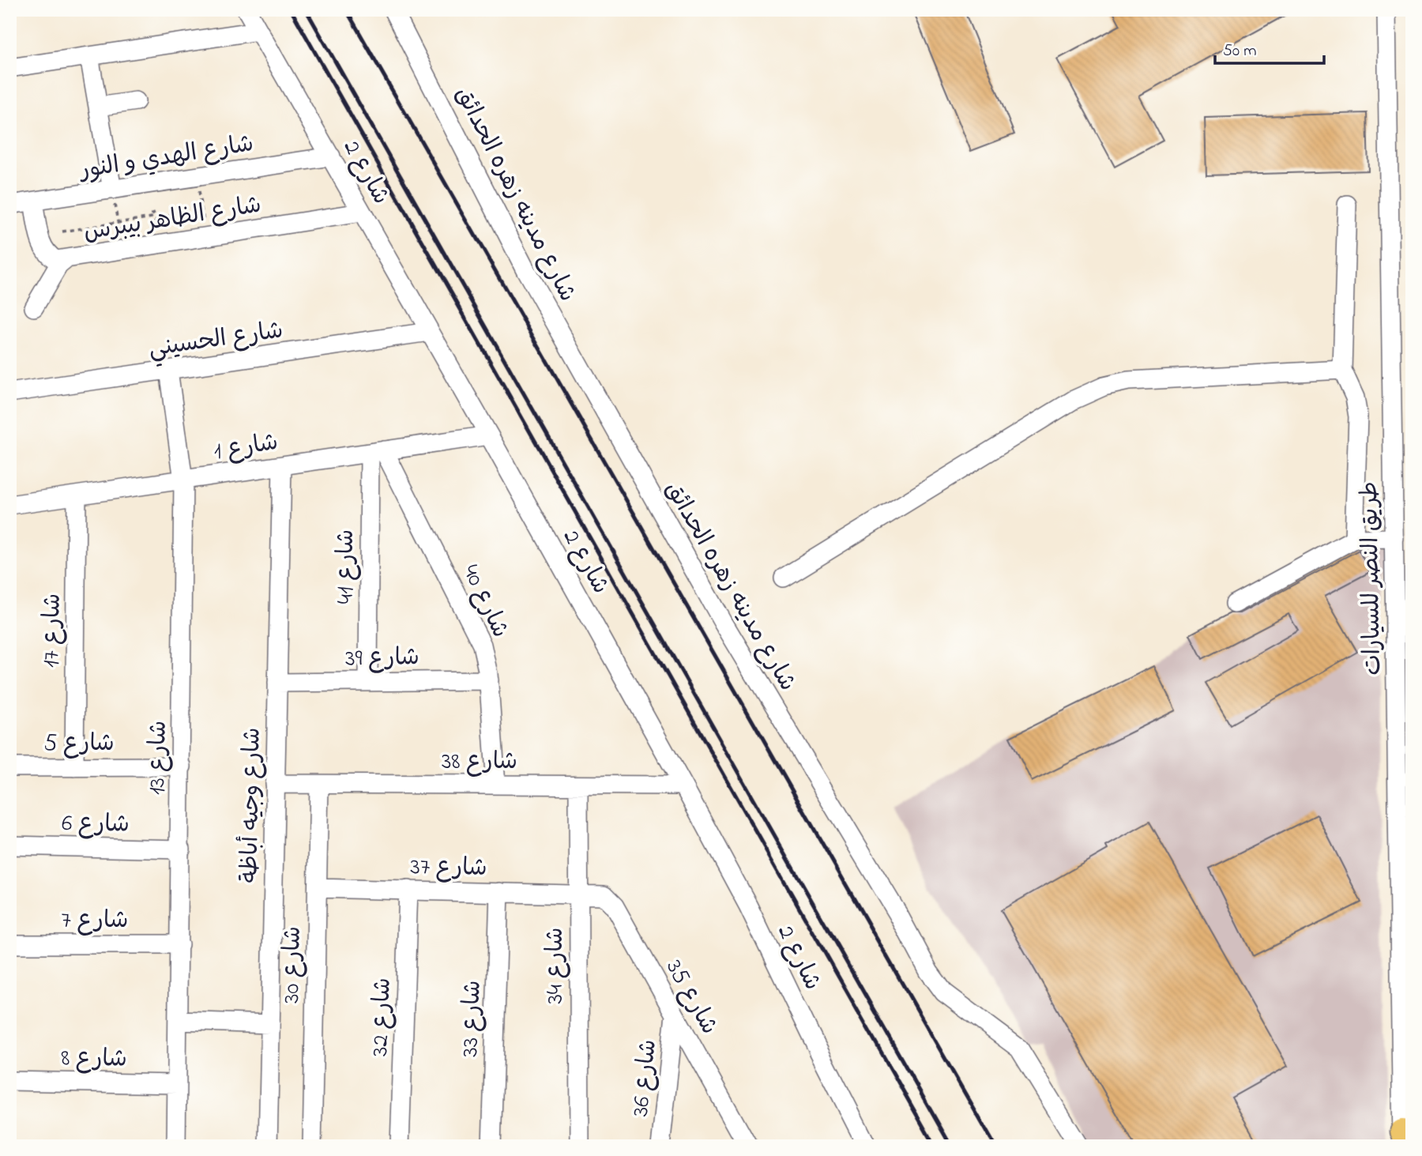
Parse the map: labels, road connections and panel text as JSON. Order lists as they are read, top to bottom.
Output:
{
  "streets": {
    "street": [
      "شارع الهدي و النور",
      "شارع 2",
      "شارع مدينه زهره الحدائق",
      "شارع الظاهر بيبرس",
      "شارع الحسيني",
      "شارع 1",
      "شارع 41",
      "طريق النصر للسيارات",
      "شارع 40",
      "شارع 17",
      "شارع 39",
      "شارع 5",
      "شارع 13",
      "شارع 38",
      "شارع وجيه أباظة",
      "شارع 6",
      "شارع 37",
      "شارع 7",
      "شارع 30",
      "شارع 34",
      "شارع 35",
      "شارع 32",
      "شارع 33",
      "شارع 8",
      "شارع 36"
    ]
  },
  "crossings": [
    ["شارع الهدي و النور", "شارع 2"],
    ["شارع الهدي و النور", "شارع الظاهر بيبرس"],
    ["شارع 2", "شارع الظاهر بيبرس"],
    ["شارع 2", "شارع الحسيني"],
    ["شارع 2", "شارع 1"],
    ["شارع 2", "شارع 38"],
    ["شارع الحسيني", "شارع 13"],
    ["شارع 1", "شارع 41"],
    ["شارع 1", "شارع 40"],
    ["شارع 1", "شارع 17"],
    ["شارع 1", "شارع 13"],
    ["شارع 1", "شارع وجيه أباظة"],
    ["شارع 41", "شارع 40"],
    ["شارع 41", "شارع 39"],
    ["شارع 40", "شارع 39"],
    ["شارع 40", "شارع 38"],
    ["شارع 17", "شارع 5"],
    ["شارع 39", "شارع وجيه أباظة"],
    ["شارع 5", "شارع 13"],
    ["شارع 13", "شارع 6"],
    ["شارع 13", "شارع 7"],
    ["شارع 13", "شارع 8"],
    ["شارع 38", "شارع وجيه أباظة"],
    ["شارع 38", "شارع 30"],
    ["شارع 38", "شارع 34"],
    ["شارع 37", "شارع 30"],
    ["شارع 37", "شارع 34"],
    ["شارع 37", "شارع 35"],
    ["شارع 37", "شارع 32"],
    ["شارع 37", "شارع 33"],
    ["شارع 34", "شارع 35"],
    ["شارع 35", "شارع 36"]
  ],
  "scale_bar": "50 m"
}
